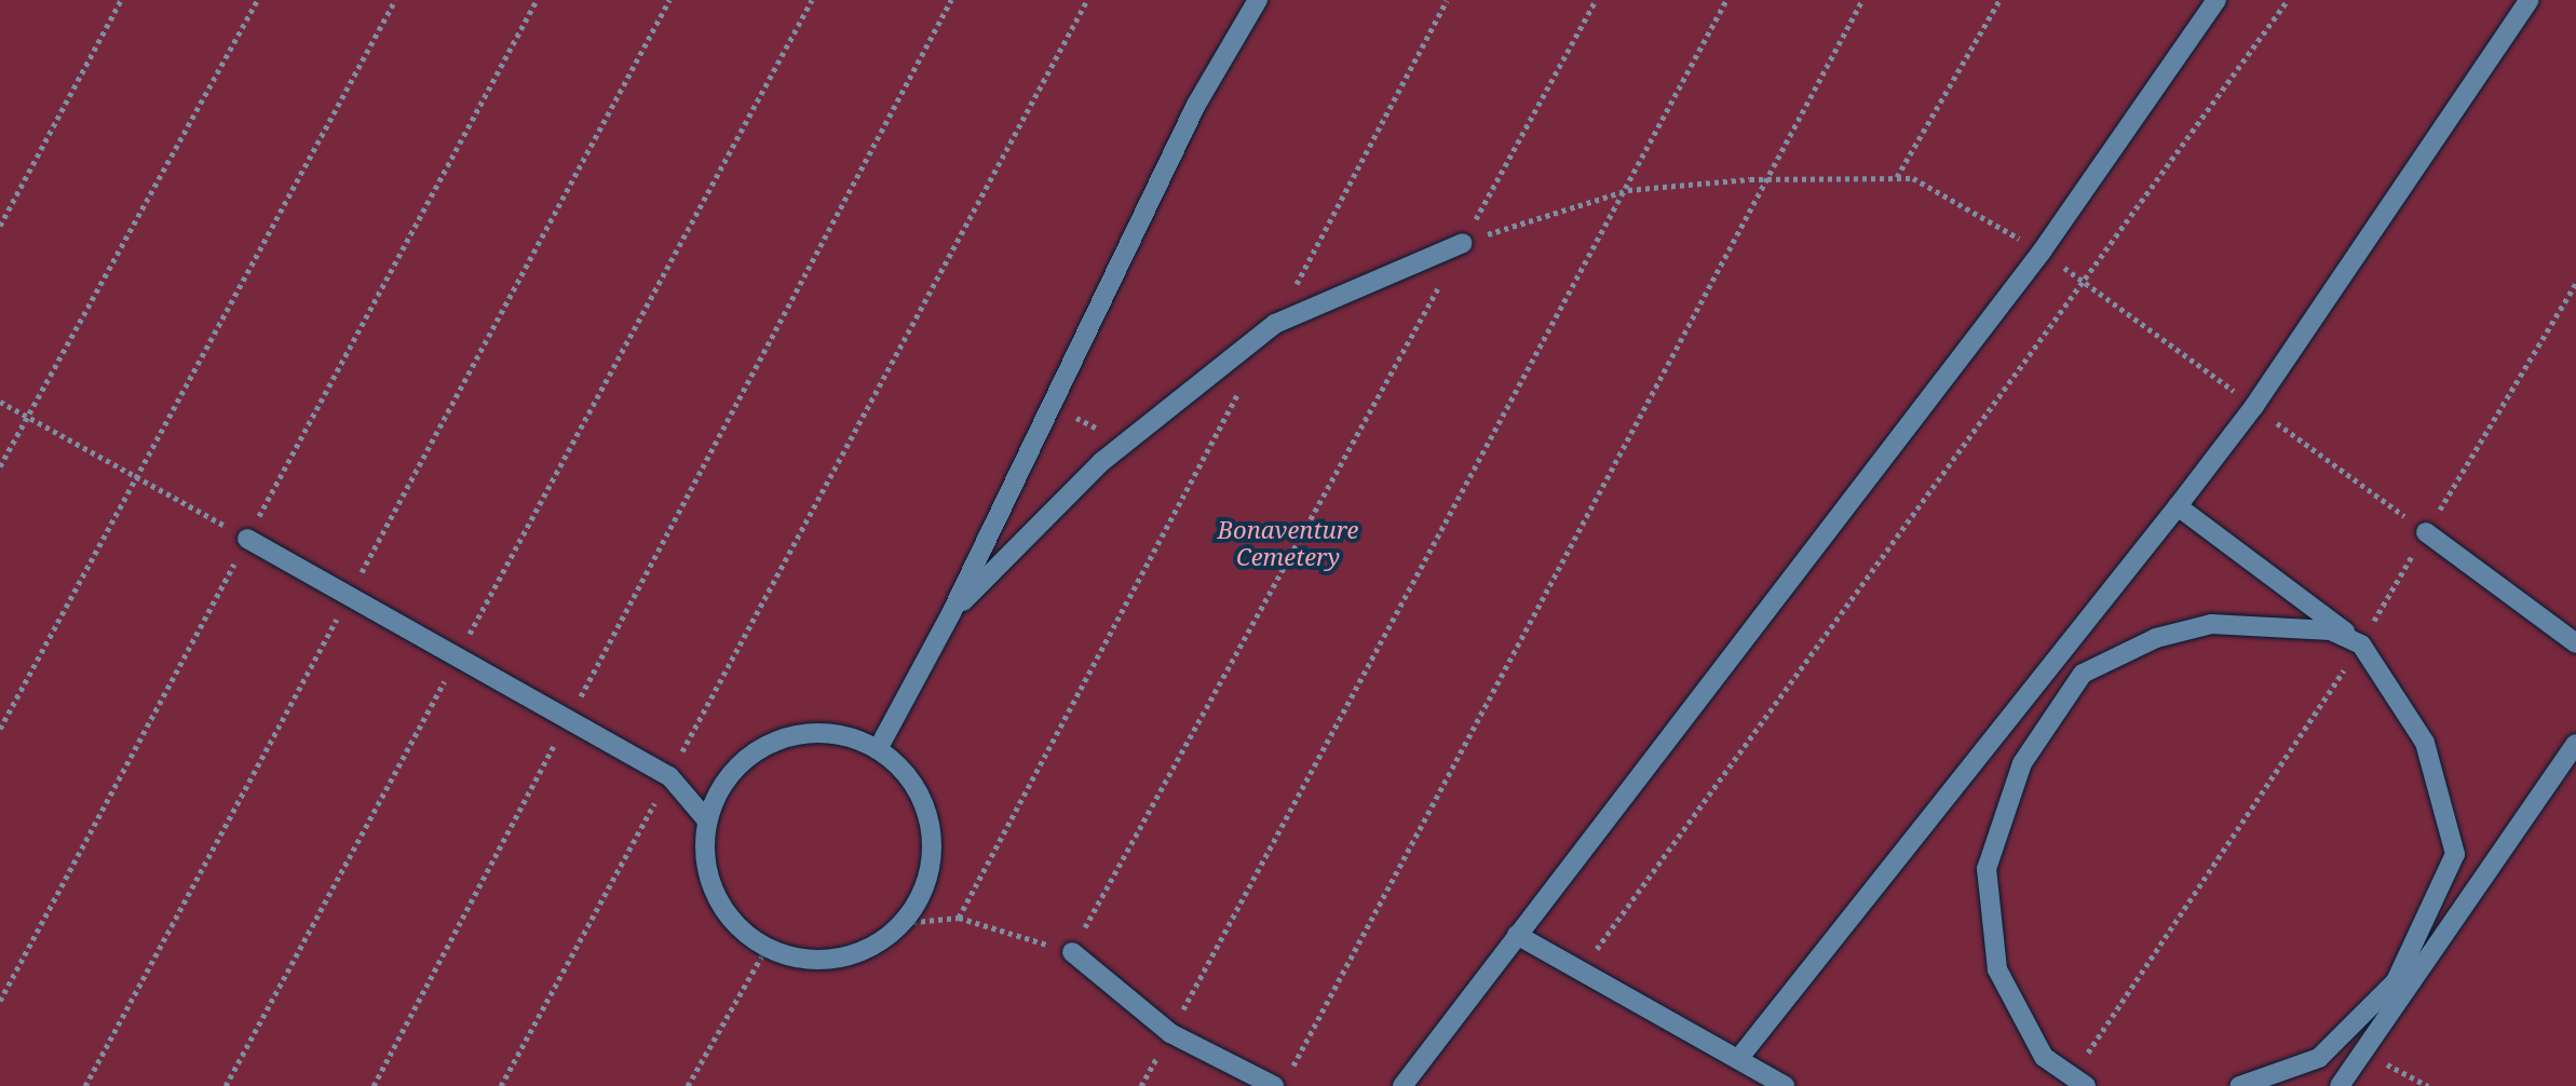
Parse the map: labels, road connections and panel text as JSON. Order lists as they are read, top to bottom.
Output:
{
  "parks": ["Bonaventure Cemetery"]
}
